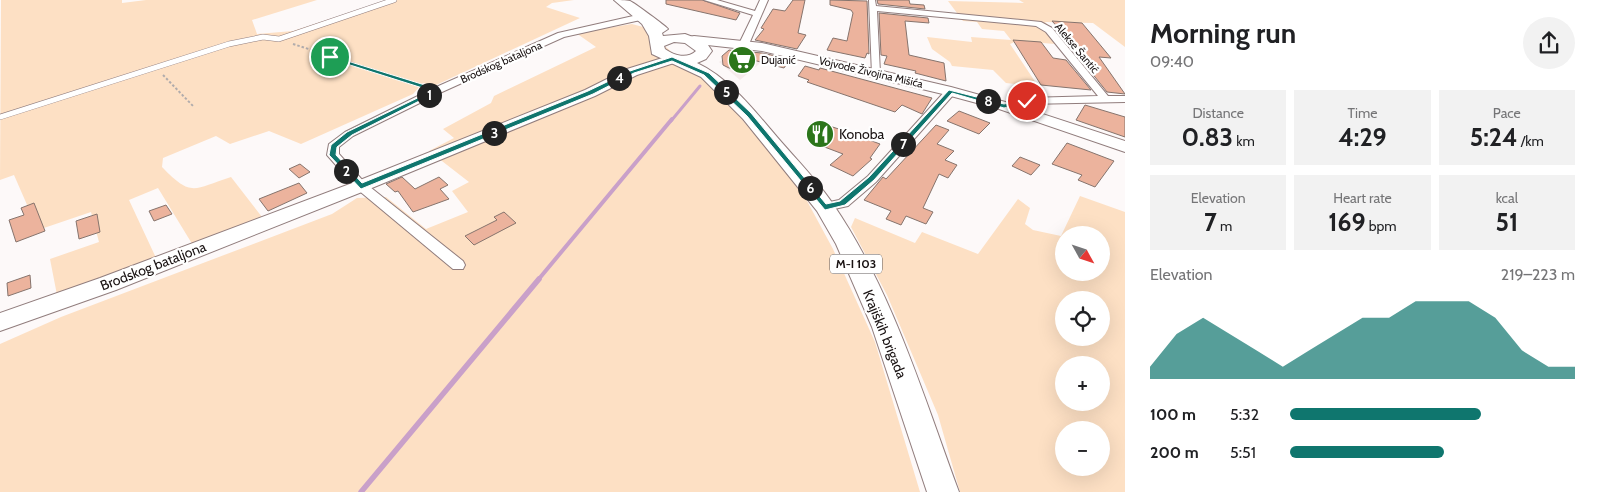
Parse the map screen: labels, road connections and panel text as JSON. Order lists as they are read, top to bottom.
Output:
{
  "streets": {
    "main road": ["M-I 103", "Krajiških brigada"],
    "street": ["Alekse Šantić", "Brodskog bataljona", "Vojvode Živojina Mišića"]
  },
  "crossings": [
    ["Brodskog bataljona", "M-I 103"],
    ["Brodskog bataljona", "Krajiških brigada"],
    ["M-I 103", "Krajiških brigada"]
  ],
  "places": {
    "supermarket": ["Dujanić"],
    "restaurant": ["Konoba"]
  },
  "north": "bottom right",
  "page": {
    "heading": ["Morning run", "09:40"],
    "pins": [
      "4",
      "5",
      "1",
      "8",
      "3",
      "7",
      "2",
      "6"
    ],
    "stats": [
      ["Distance", "0.83 km"],
      ["Time", "4:29"],
      ["Pace", "5:24 /km"],
      ["Elevation", "7 m"],
      ["Heart rate", "169 bpm"],
      ["kcal", "51"]
    ],
    "map_buttons": ["+", "−"],
    "chart": ["Elevation", "219–223 m"],
    "list": [
      {
        "name": "100 m",
        "note": "5:32"
      },
      {
        "name": "200 m",
        "note": "5:51"
      }
    ]
  }
}
